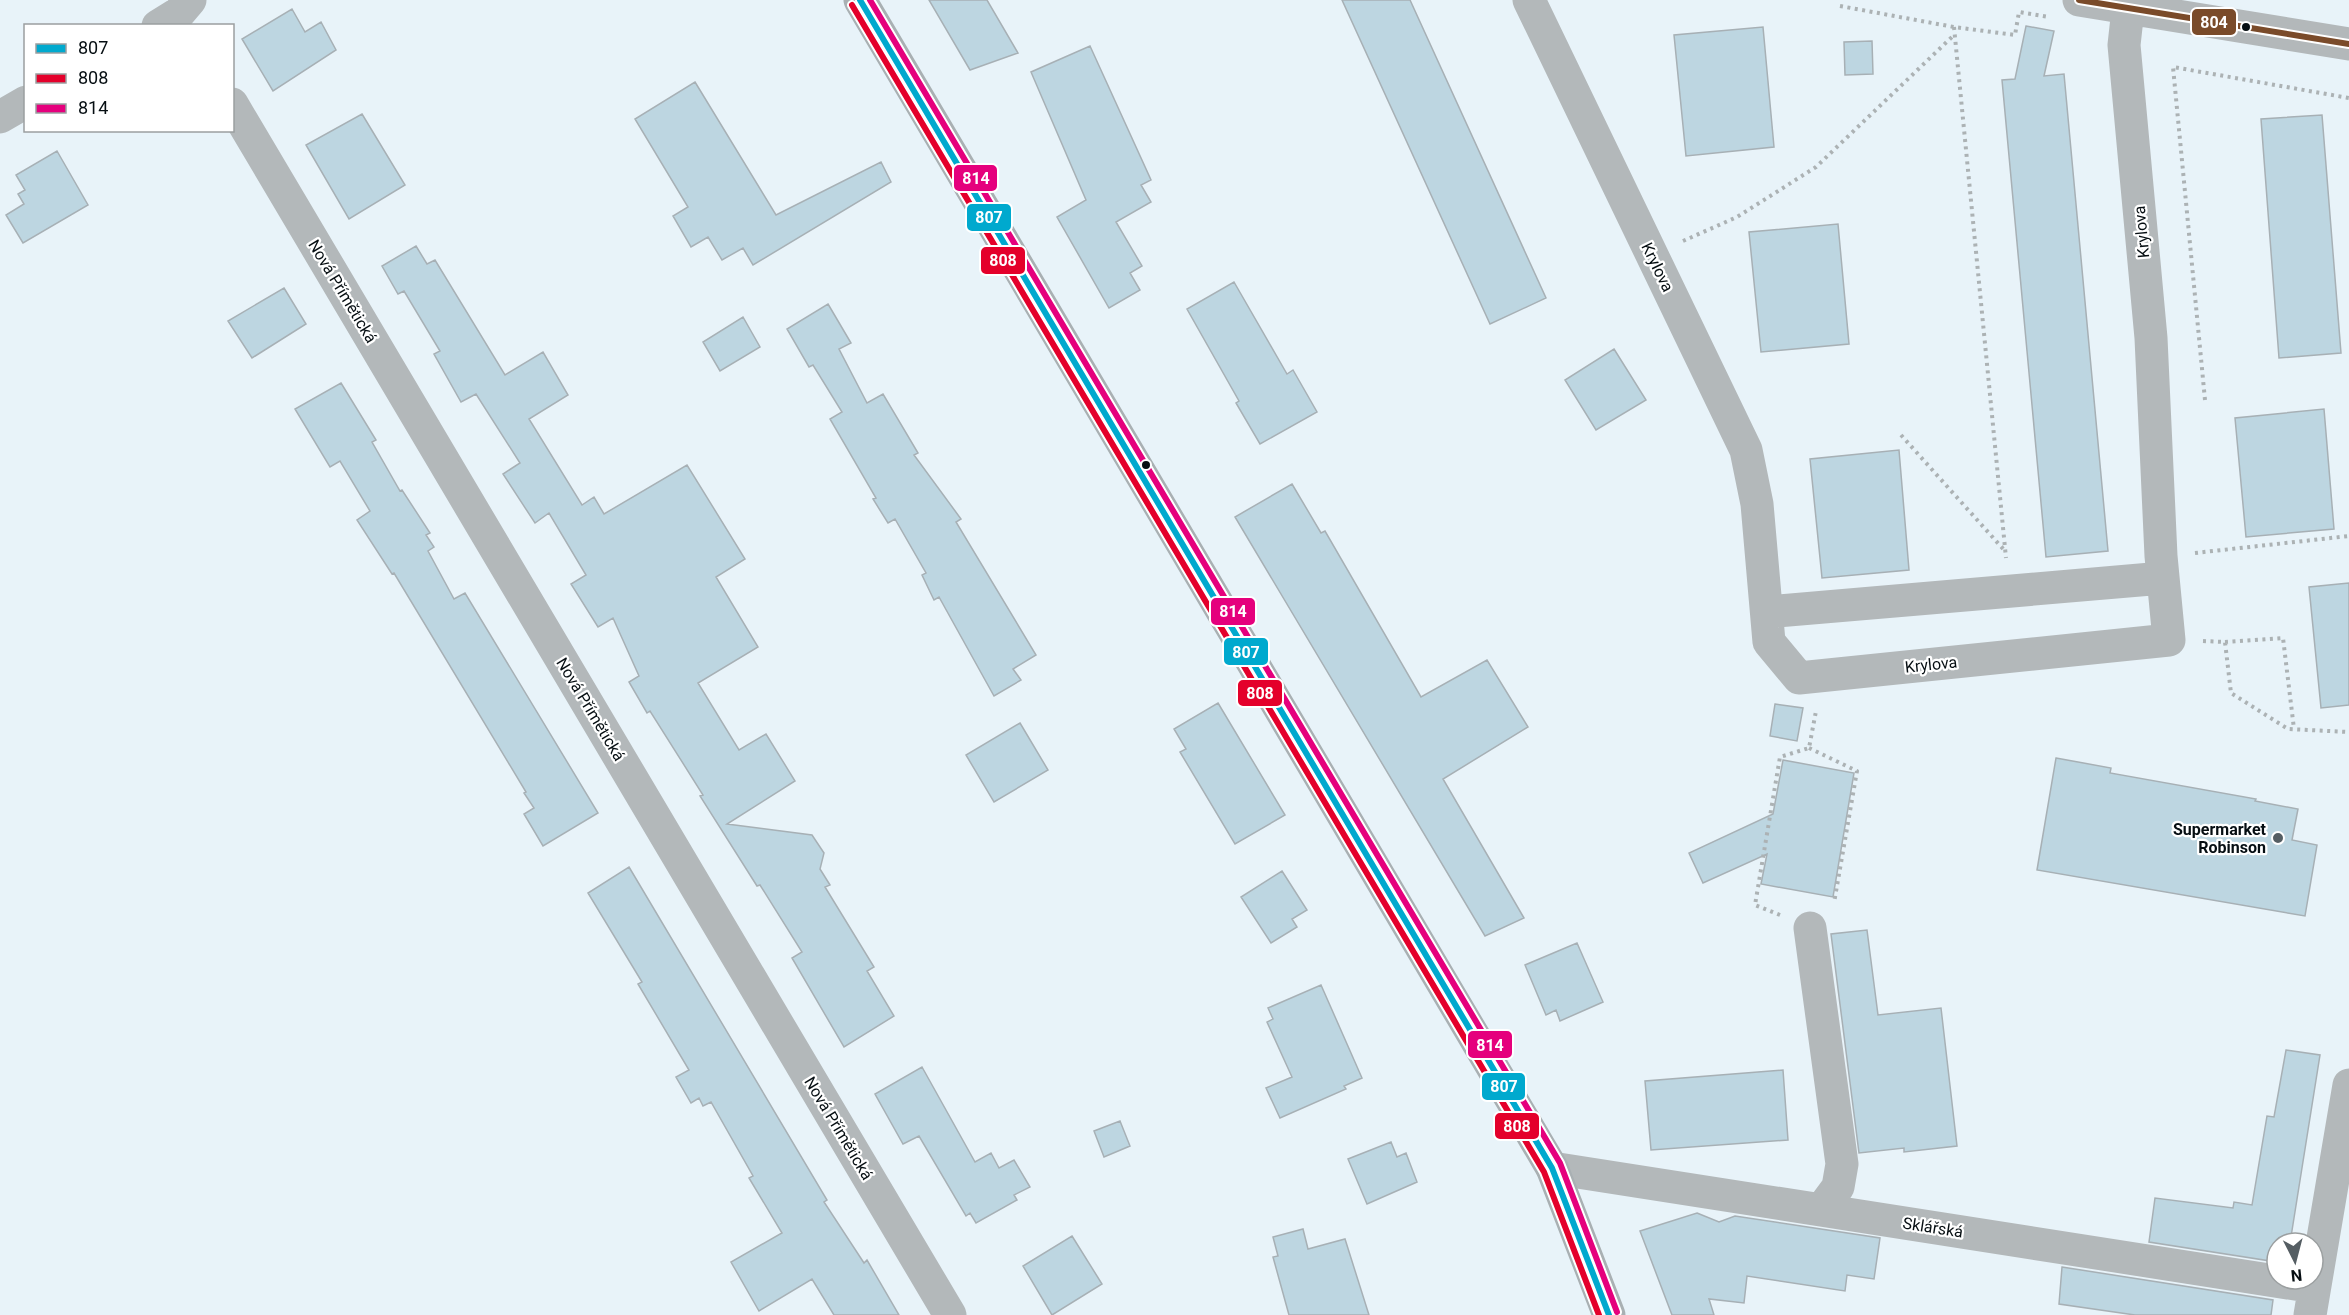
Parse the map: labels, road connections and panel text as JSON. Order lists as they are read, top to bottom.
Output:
{
  "streets": {
    "street": ["Krylova", "Nová Přímětická", "Sklářská"]
  },
  "places": ["Supermarket Robinson"],
  "lines": [
    "transit line 807",
    "transit line 814",
    "transit line 804",
    "transit line 808"
  ],
  "legend": ["807", "808", "814"],
  "north": "bottom"
}
